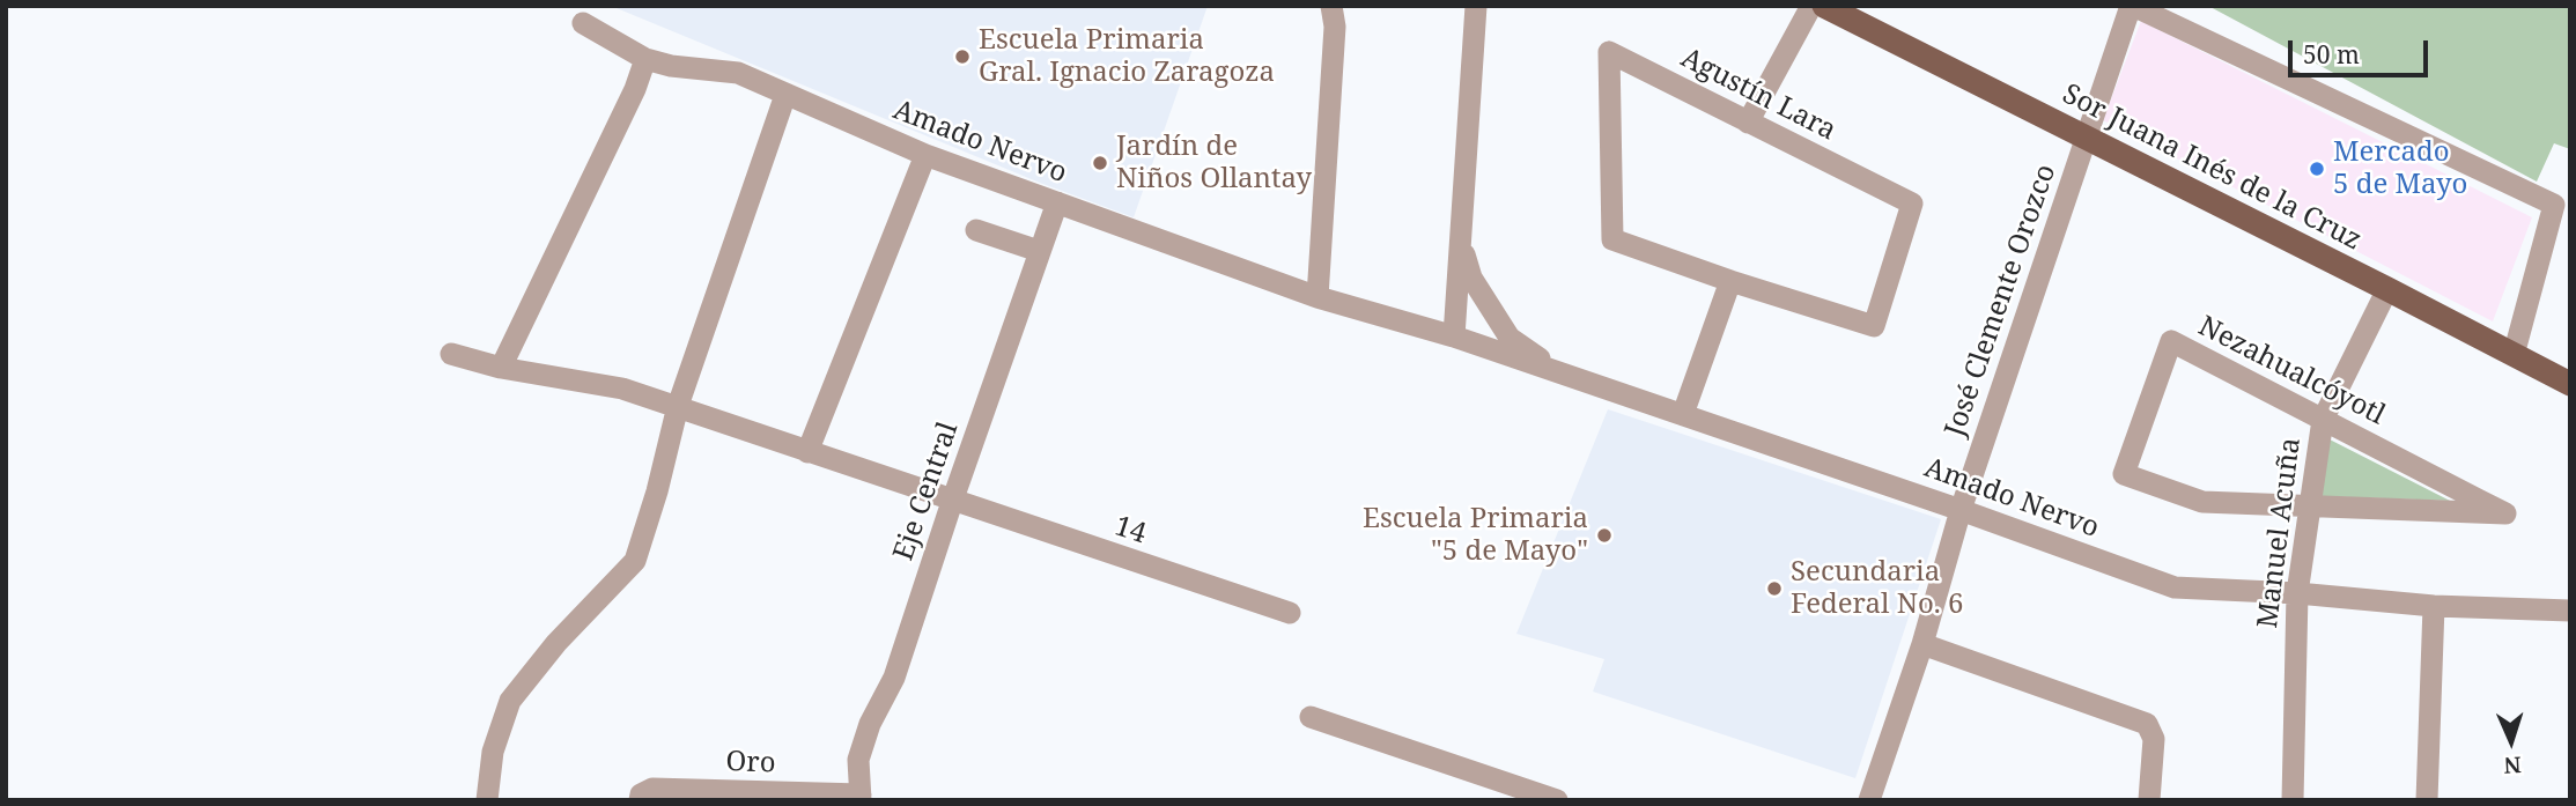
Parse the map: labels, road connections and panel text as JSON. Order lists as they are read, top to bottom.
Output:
{
  "streets": {
    "main road": ["Sor Juana Inés de la Cruz"],
    "street": [
      "Agustín Lara",
      "Amado Nervo",
      "José Clemente Orozco",
      "Nezahualcóyotl",
      "Eje Central",
      "14",
      "Manuel Acuña",
      "Oro"
    ]
  },
  "crossings": [
    ["Amado Nervo", "José Clemente Orozco"],
    ["Amado Nervo", "Eje Central"],
    ["Amado Nervo", "Manuel Acuña"],
    ["Sor Juana Inés de la Cruz", "José Clemente Orozco"],
    ["Sor Juana Inés de la Cruz", "Manuel Acuña"],
    ["Nezahualcóyotl", "Manuel Acuña"],
    ["Eje Central", "14"],
    ["Eje Central", "Oro"]
  ],
  "places": [
    "Escuela Primaria Gral. Ignacio Zaragoza",
    "Jardín de Niños Ollantay",
    "Mercado 5 de Mayo",
    "Escuela Primaria \"5 de Mayo\"",
    "Secundaria Federal No. 6"
  ],
  "scale_bar": "50 m",
  "north": "bottom"
}
